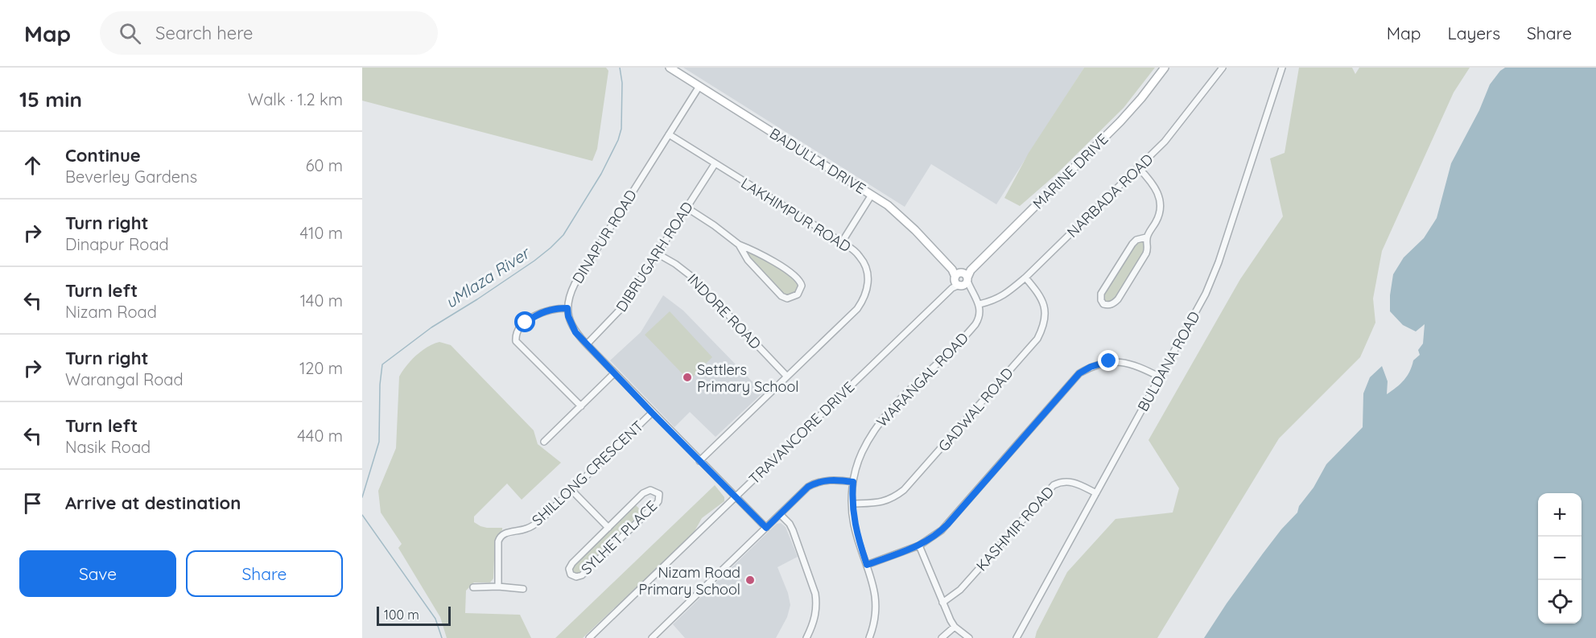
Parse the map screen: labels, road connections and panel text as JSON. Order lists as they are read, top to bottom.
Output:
{
  "streets": {
    "street": [
      "BADULLA DRIVE",
      "MARINE DRIVE",
      "NARBADA ROAD",
      "LAKHIMPUR ROAD",
      "DINAPUR ROAD",
      "DIBRUGARH ROAD",
      "INDORE ROAD",
      "BULDANA ROAD",
      "WARANGAL ROAD",
      "GADWAL ROAD",
      "TRAVANCORE DRIVE",
      "SHILLONG CRESCENT",
      "KASHMIR ROAD",
      "SYLHET PLACE"
    ]
  },
  "crossings": [
    ["BADULLA DRIVE", "MARINE DRIVE"],
    ["BADULLA DRIVE", "DINAPUR ROAD"],
    ["BADULLA DRIVE", "TRAVANCORE DRIVE"],
    ["MARINE DRIVE", "TRAVANCORE DRIVE"],
    ["NARBADA ROAD", "WARANGAL ROAD"],
    ["NARBADA ROAD", "GADWAL ROAD"],
    ["LAKHIMPUR ROAD", "DINAPUR ROAD"],
    ["LAKHIMPUR ROAD", "DIBRUGARH ROAD"],
    ["LAKHIMPUR ROAD", "INDORE ROAD"],
    ["DIBRUGARH ROAD", "INDORE ROAD"],
    ["BULDANA ROAD", "KASHMIR ROAD"],
    ["WARANGAL ROAD", "GADWAL ROAD"],
    ["SHILLONG CRESCENT", "SYLHET PLACE"]
  ],
  "water": ["uMlaza River"],
  "places": ["Settlers Primary School", "Nizam Road Primary School"],
  "scale_bar": "100 m",
  "page": {
    "header": "Map",
    "search": "Search here",
    "nav": ["Map", "Layers", "Share"],
    "heading": ["15 min", "Walk · 1.2 km"],
    "list": [
      ["Continue", "Beverley Gardens", "60 m"],
      ["Turn right", "Dinapur Road", "410 m"],
      ["Turn left", "Nizam Road", "140 m"],
      ["Turn right", "Warangal Road", "120 m"],
      ["Turn left", "Nasik Road", "440 m"],
      "Arrive at destination"
    ],
    "map_buttons": ["+", "−"],
    "buttons": ["Save", "Share"],
    "scale": "100 m"
  }
}
